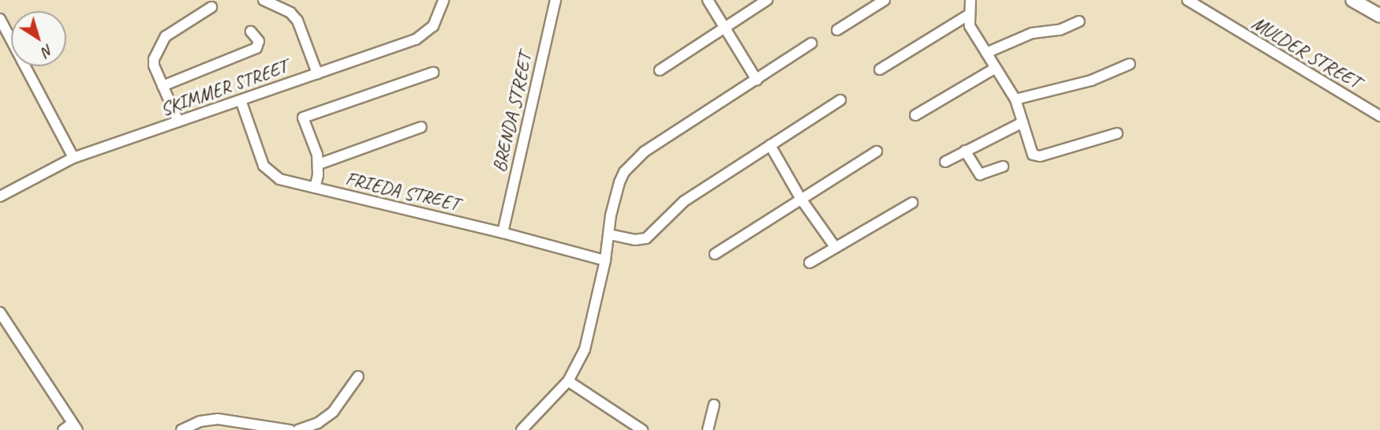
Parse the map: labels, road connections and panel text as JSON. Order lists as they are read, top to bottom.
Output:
{
  "streets": {
    "street": [
      "MULDER STREET",
      "SKIMMER STREET",
      "BRENDA STREET",
      "FRIEDA STREET"
    ]
  },
  "crossings": [
    ["SKIMMER STREET", "FRIEDA STREET"],
    ["BRENDA STREET", "FRIEDA STREET"]
  ],
  "north": "bottom right"
}
